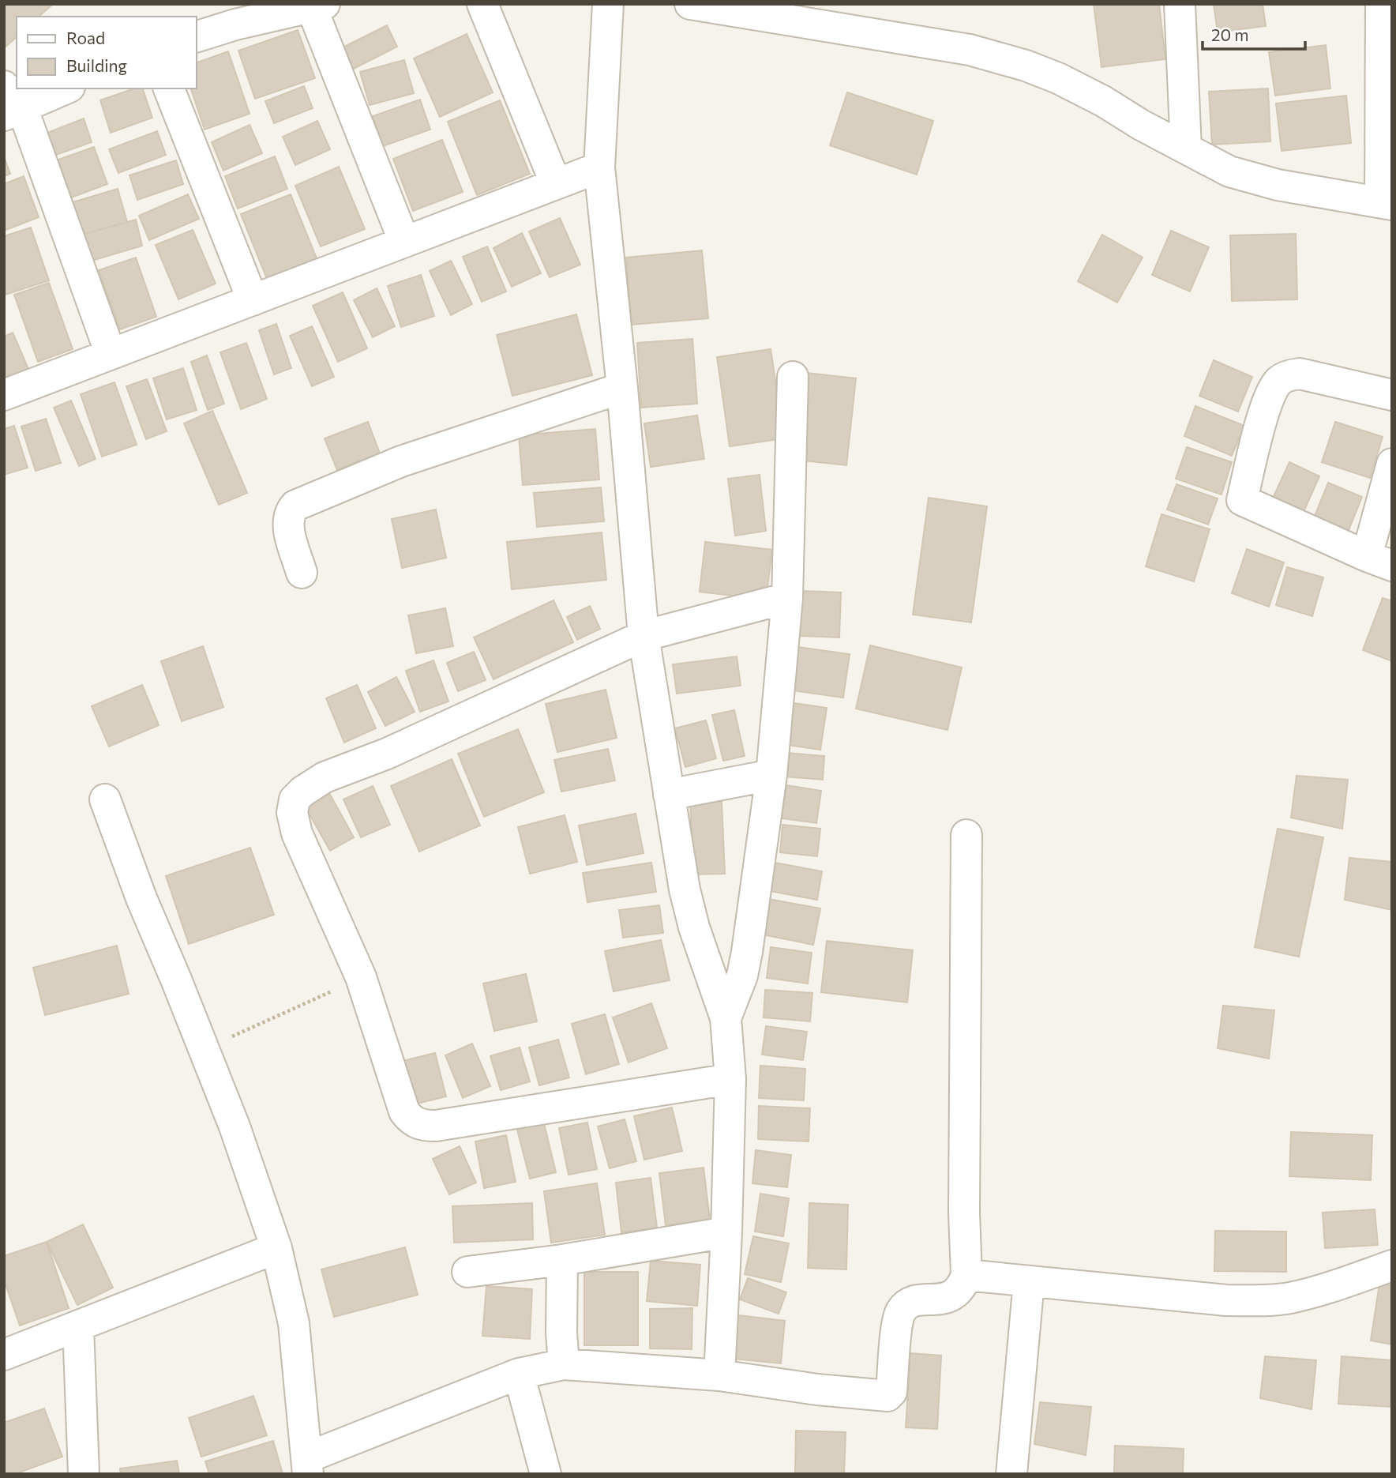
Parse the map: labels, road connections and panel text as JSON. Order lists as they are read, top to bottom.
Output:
{
  "legend": ["Road", "Building"],
  "scale_bar": "20 m"
}
